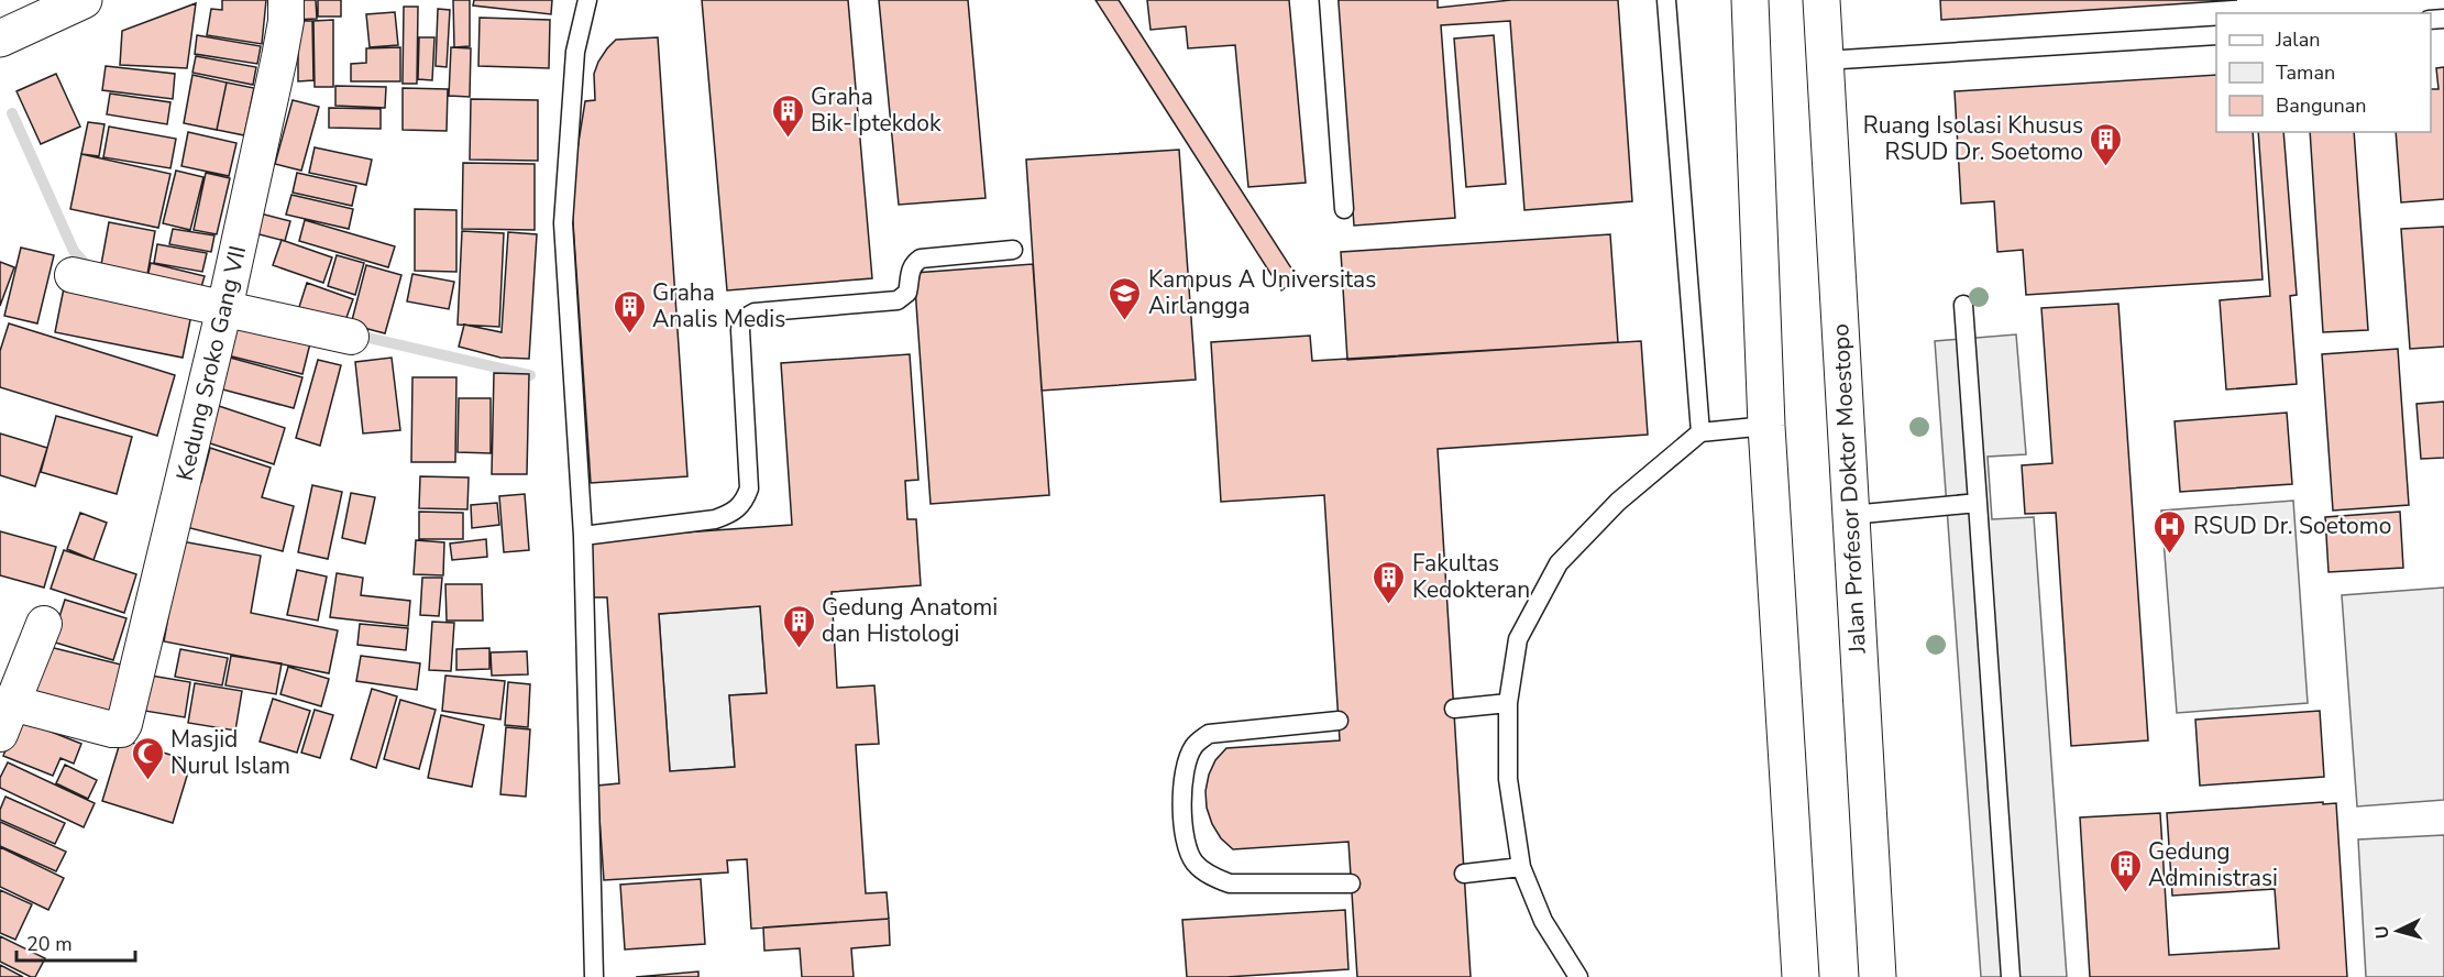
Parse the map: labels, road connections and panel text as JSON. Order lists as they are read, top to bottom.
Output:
{
  "streets": {
    "main road": ["Jalan Profesor Doktor Moestopo"],
    "street": ["Kedung Sroko Gang VII"]
  },
  "places": {
    "building": [
      "Graha Bik-Iptekdok",
      "Ruang Isolasi Khusus RSUD Dr. Soetomo",
      "Graha Analis Medis",
      "Fakultas Kedokteran",
      "Gedung Anatomi dan Histologi",
      "Gedung Administrasi"
    ],
    "school or university": ["Kampus A Universitas Airlangga"],
    "hospital": ["RSUD Dr. Soetomo"],
    "mosque": ["Masjid Nurul Islam"]
  },
  "legend": ["Jalan", "Taman", "Bangunan"],
  "scale_bar": "20 m",
  "north": "left"
}
